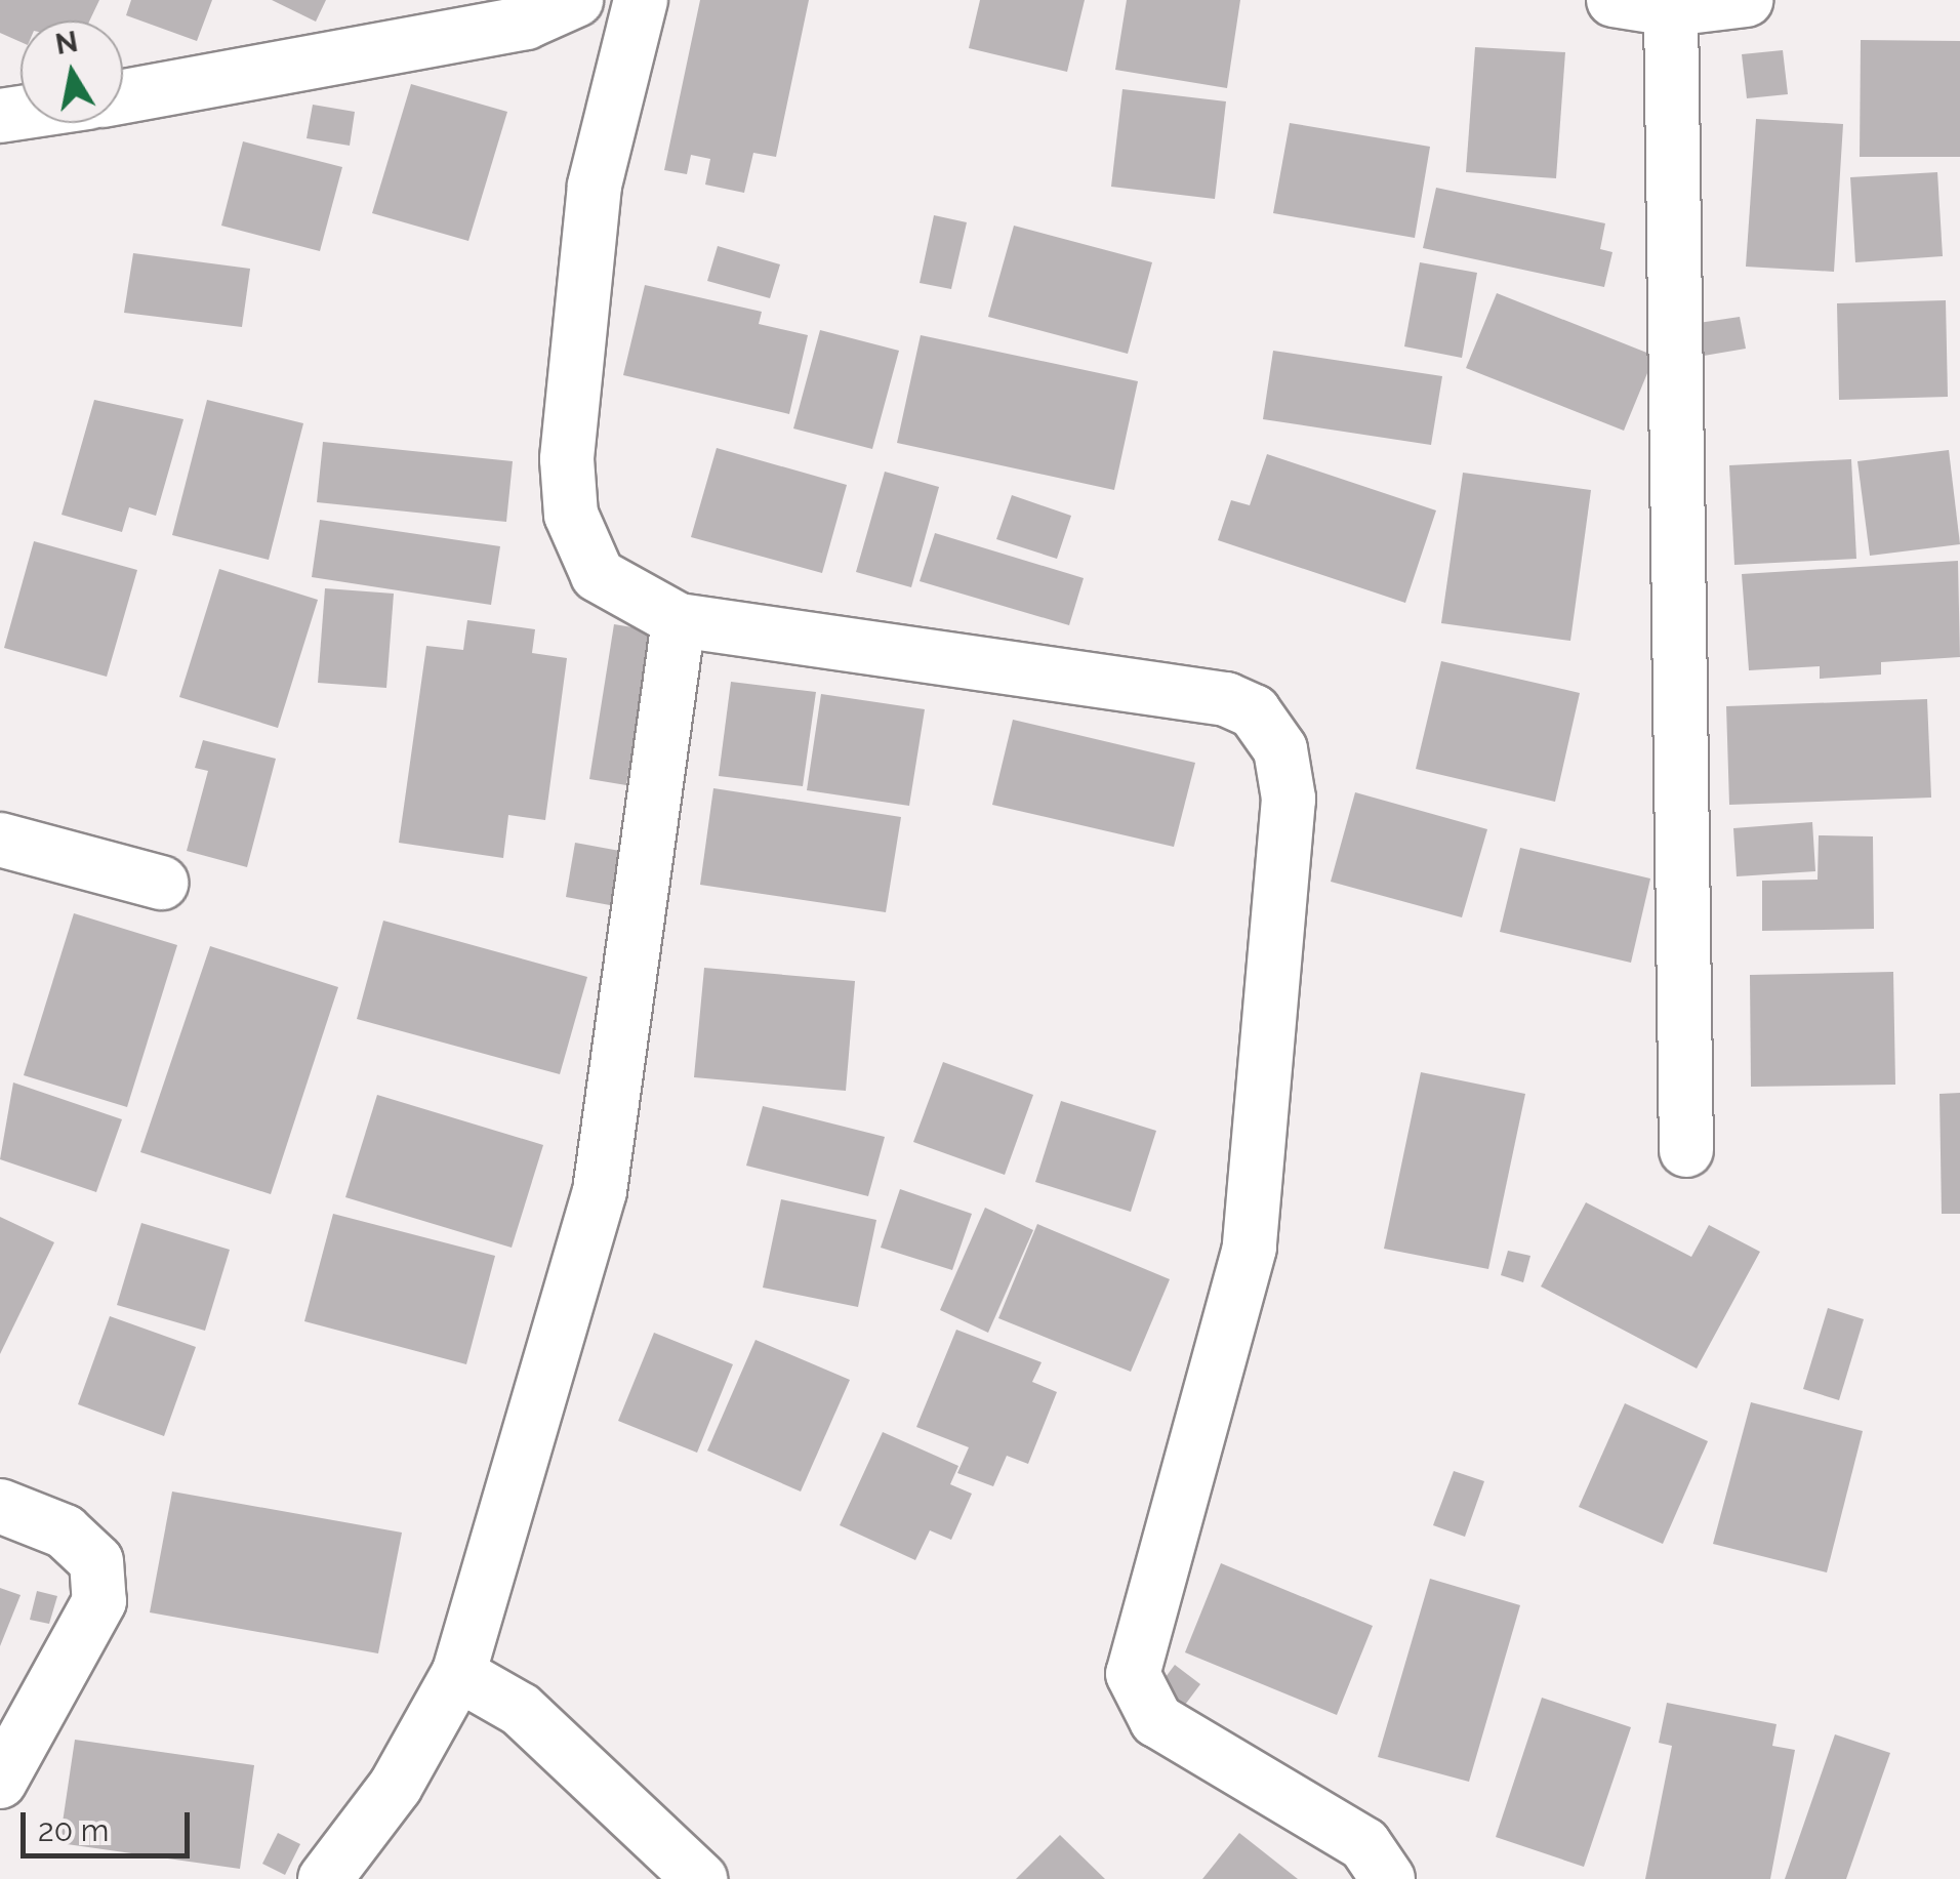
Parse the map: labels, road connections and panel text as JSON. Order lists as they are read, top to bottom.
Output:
{
  "scale_bar": "20 m",
  "north": "top"
}
